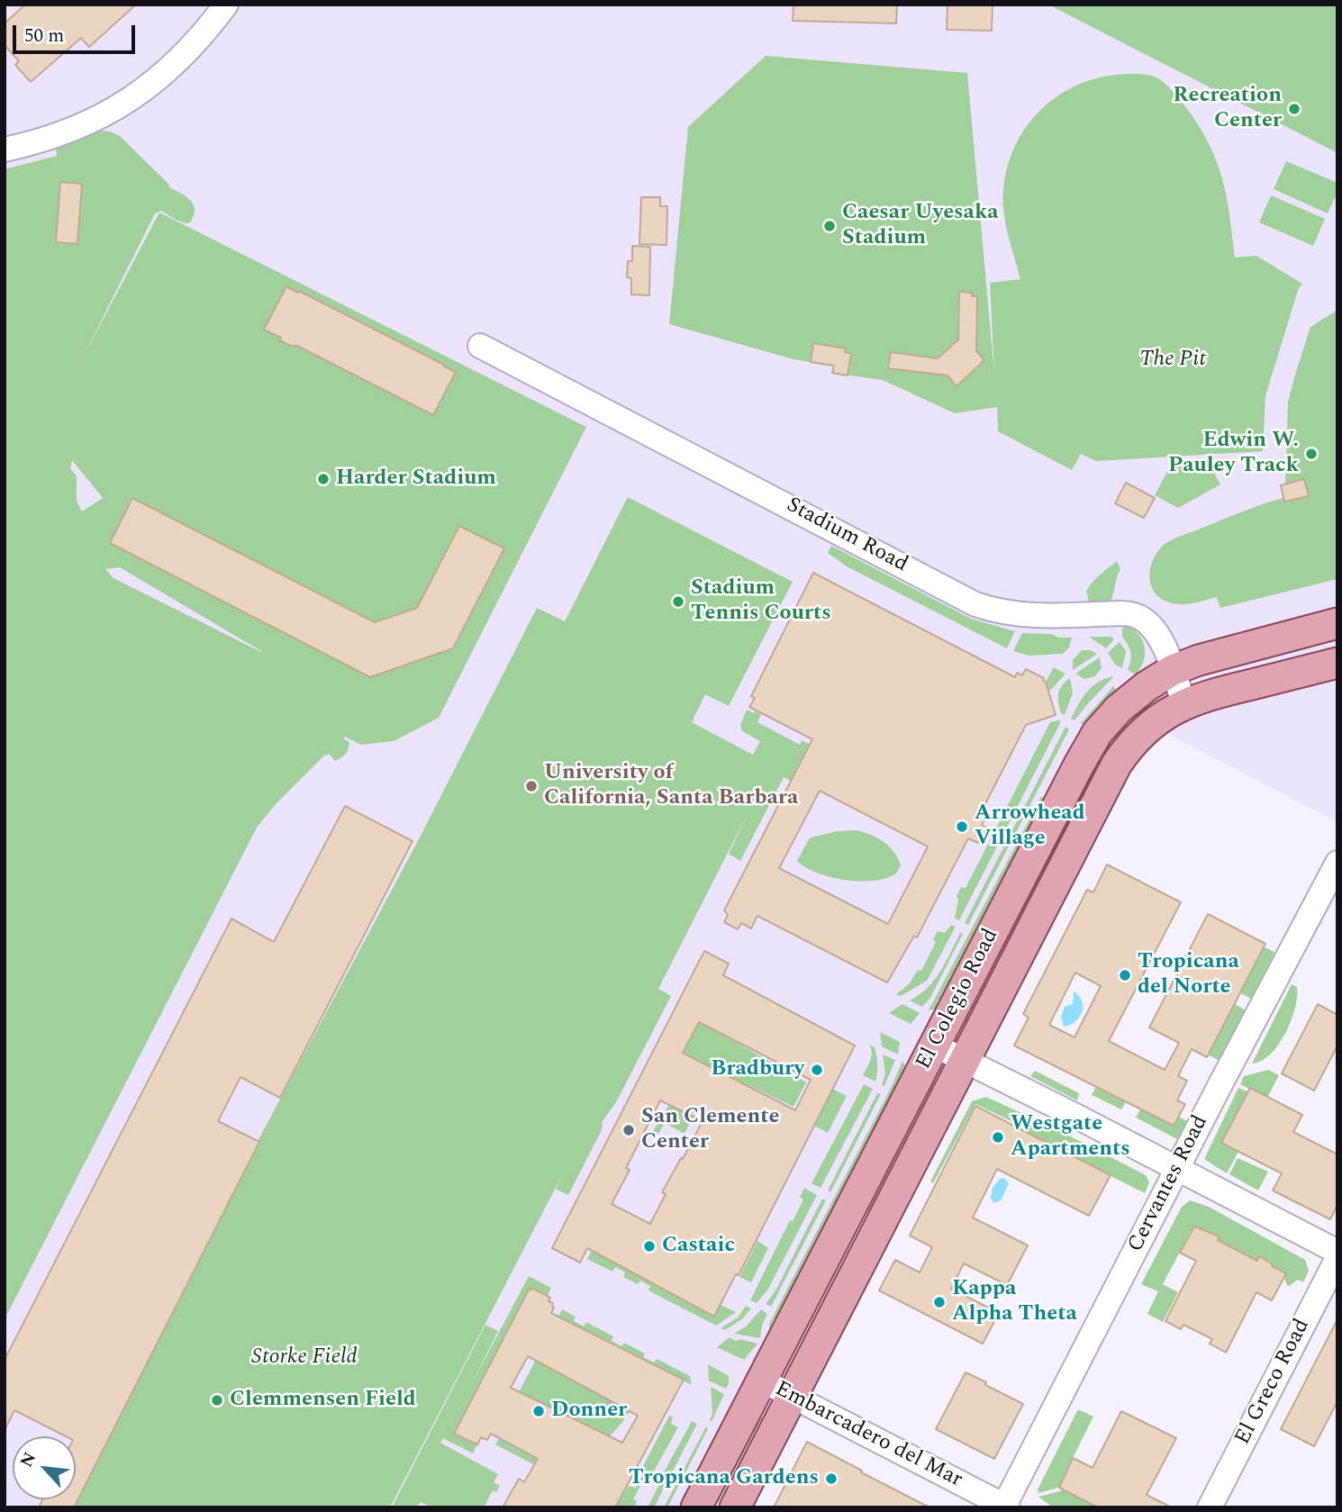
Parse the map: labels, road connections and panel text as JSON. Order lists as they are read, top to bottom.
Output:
{
  "streets": {
    "main road": ["El Colegio Road"],
    "street": [
      "Stadium Road",
      "Cervantes Road",
      "El Greco Road",
      "Embarcadero del Mar"
    ]
  },
  "crossings": [
    ["Stadium Road", "El Colegio Road"],
    ["El Colegio Road", "Embarcadero del Mar"],
    ["Cervantes Road", "Embarcadero del Mar"]
  ],
  "parks": ["The Pit", "Storke Field"],
  "places": [
    "Recreation Center",
    "Caesar Uyesaka Stadium",
    "Edwin W. Pauley Track",
    "Harder Stadium",
    "Stadium Tennis Courts",
    "University of California, Santa Barbara",
    "Arrowhead Village",
    "Tropicana del Norte",
    "Bradbury",
    "San Clemente Center",
    "Westgate Apartments",
    "Castaic",
    "Kappa Alpha Theta",
    "Clemmensen Field",
    "Donner",
    "Tropicana Gardens"
  ],
  "scale_bar": "50 m",
  "north": "top left"
}
